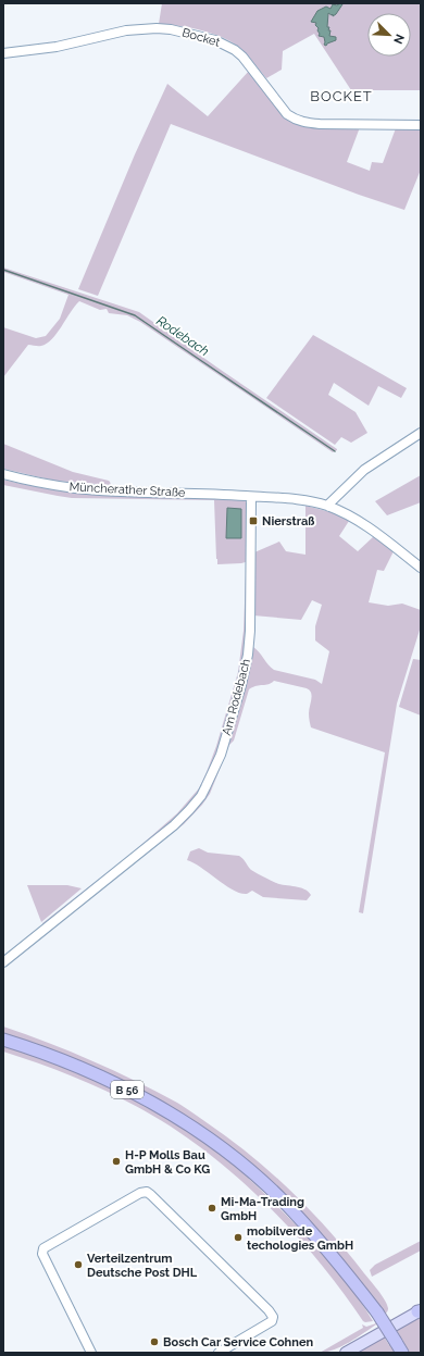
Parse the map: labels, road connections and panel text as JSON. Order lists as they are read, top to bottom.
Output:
{
  "streets": {
    "highway": ["B 56"],
    "street": ["Bocket", "Müncherather Straße", "Am Rodebach"]
  },
  "crossings": [
    ["Müncherather Straße", "Am Rodebach"]
  ],
  "districts": ["BOCKET"],
  "water": ["Rodebach"],
  "places": {
    "transit": ["Nierstraß"],
    "other": [
      "H-P Molls Bau GmbH & Co KG",
      "Mi-Ma-Trading GmbH",
      "mobilverde techologies GmbH",
      "Verteilzentrum Deutsche Post DHL",
      "Bosch Car Service Cohnen"
    ]
  },
  "north": "bottom right"
}
